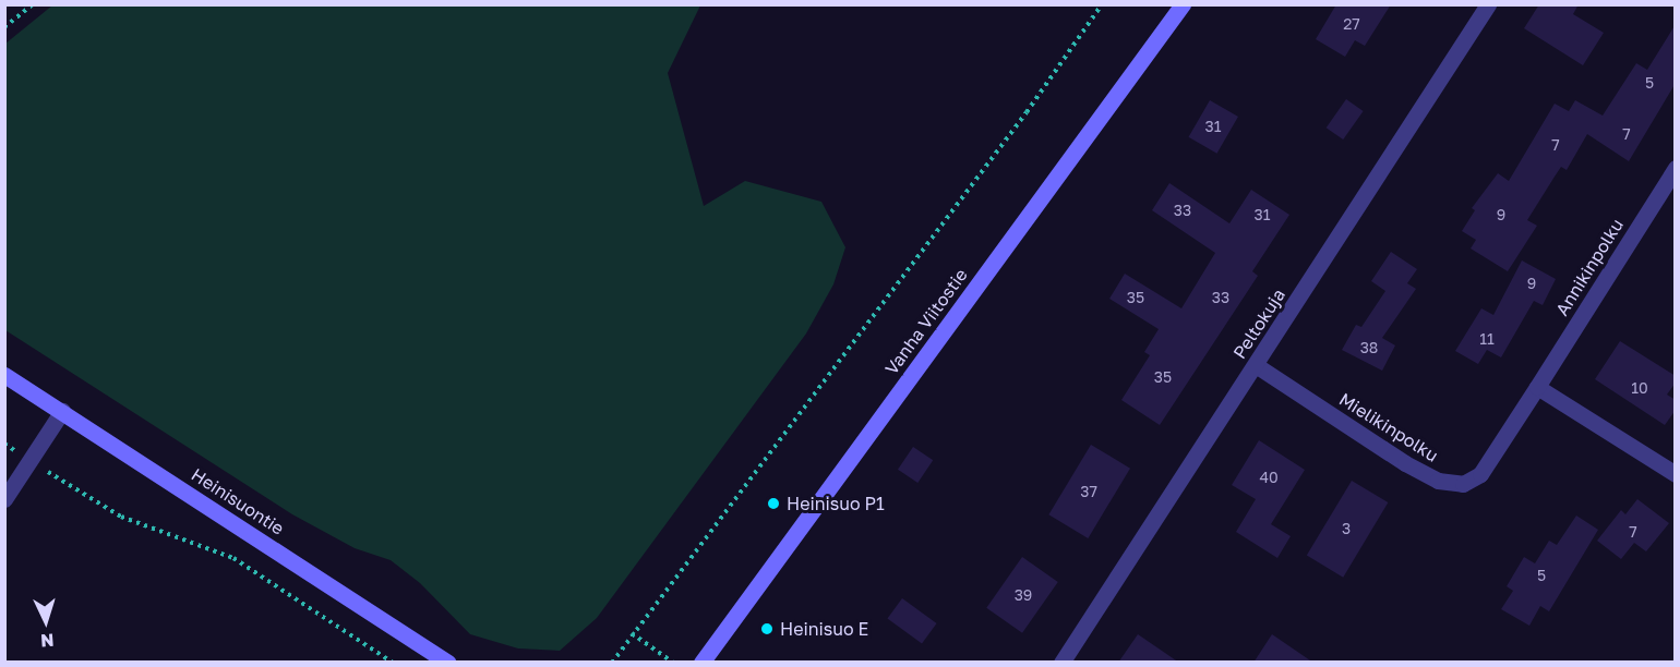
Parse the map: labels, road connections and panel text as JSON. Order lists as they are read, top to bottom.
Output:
{
  "streets": {
    "main road": ["Vanha Viitostie", "Heinisuontie"],
    "street": ["Annikinpolku", "Peltokuja", "Mielikinpolku"]
  },
  "crossings": [
    ["Annikinpolku", "Mielikinpolku"],
    ["Peltokuja", "Mielikinpolku"]
  ],
  "places": ["Heinisuo P1", "Heinisuo E"],
  "house_numbers": [
    "27",
    "5",
    "31",
    "7",
    "7",
    "33",
    "31",
    "9",
    "9",
    "35",
    "33",
    "11",
    "38",
    "35",
    "10",
    "40",
    "37",
    "3",
    "7",
    "5",
    "39"
  ],
  "north": "bottom"
}
